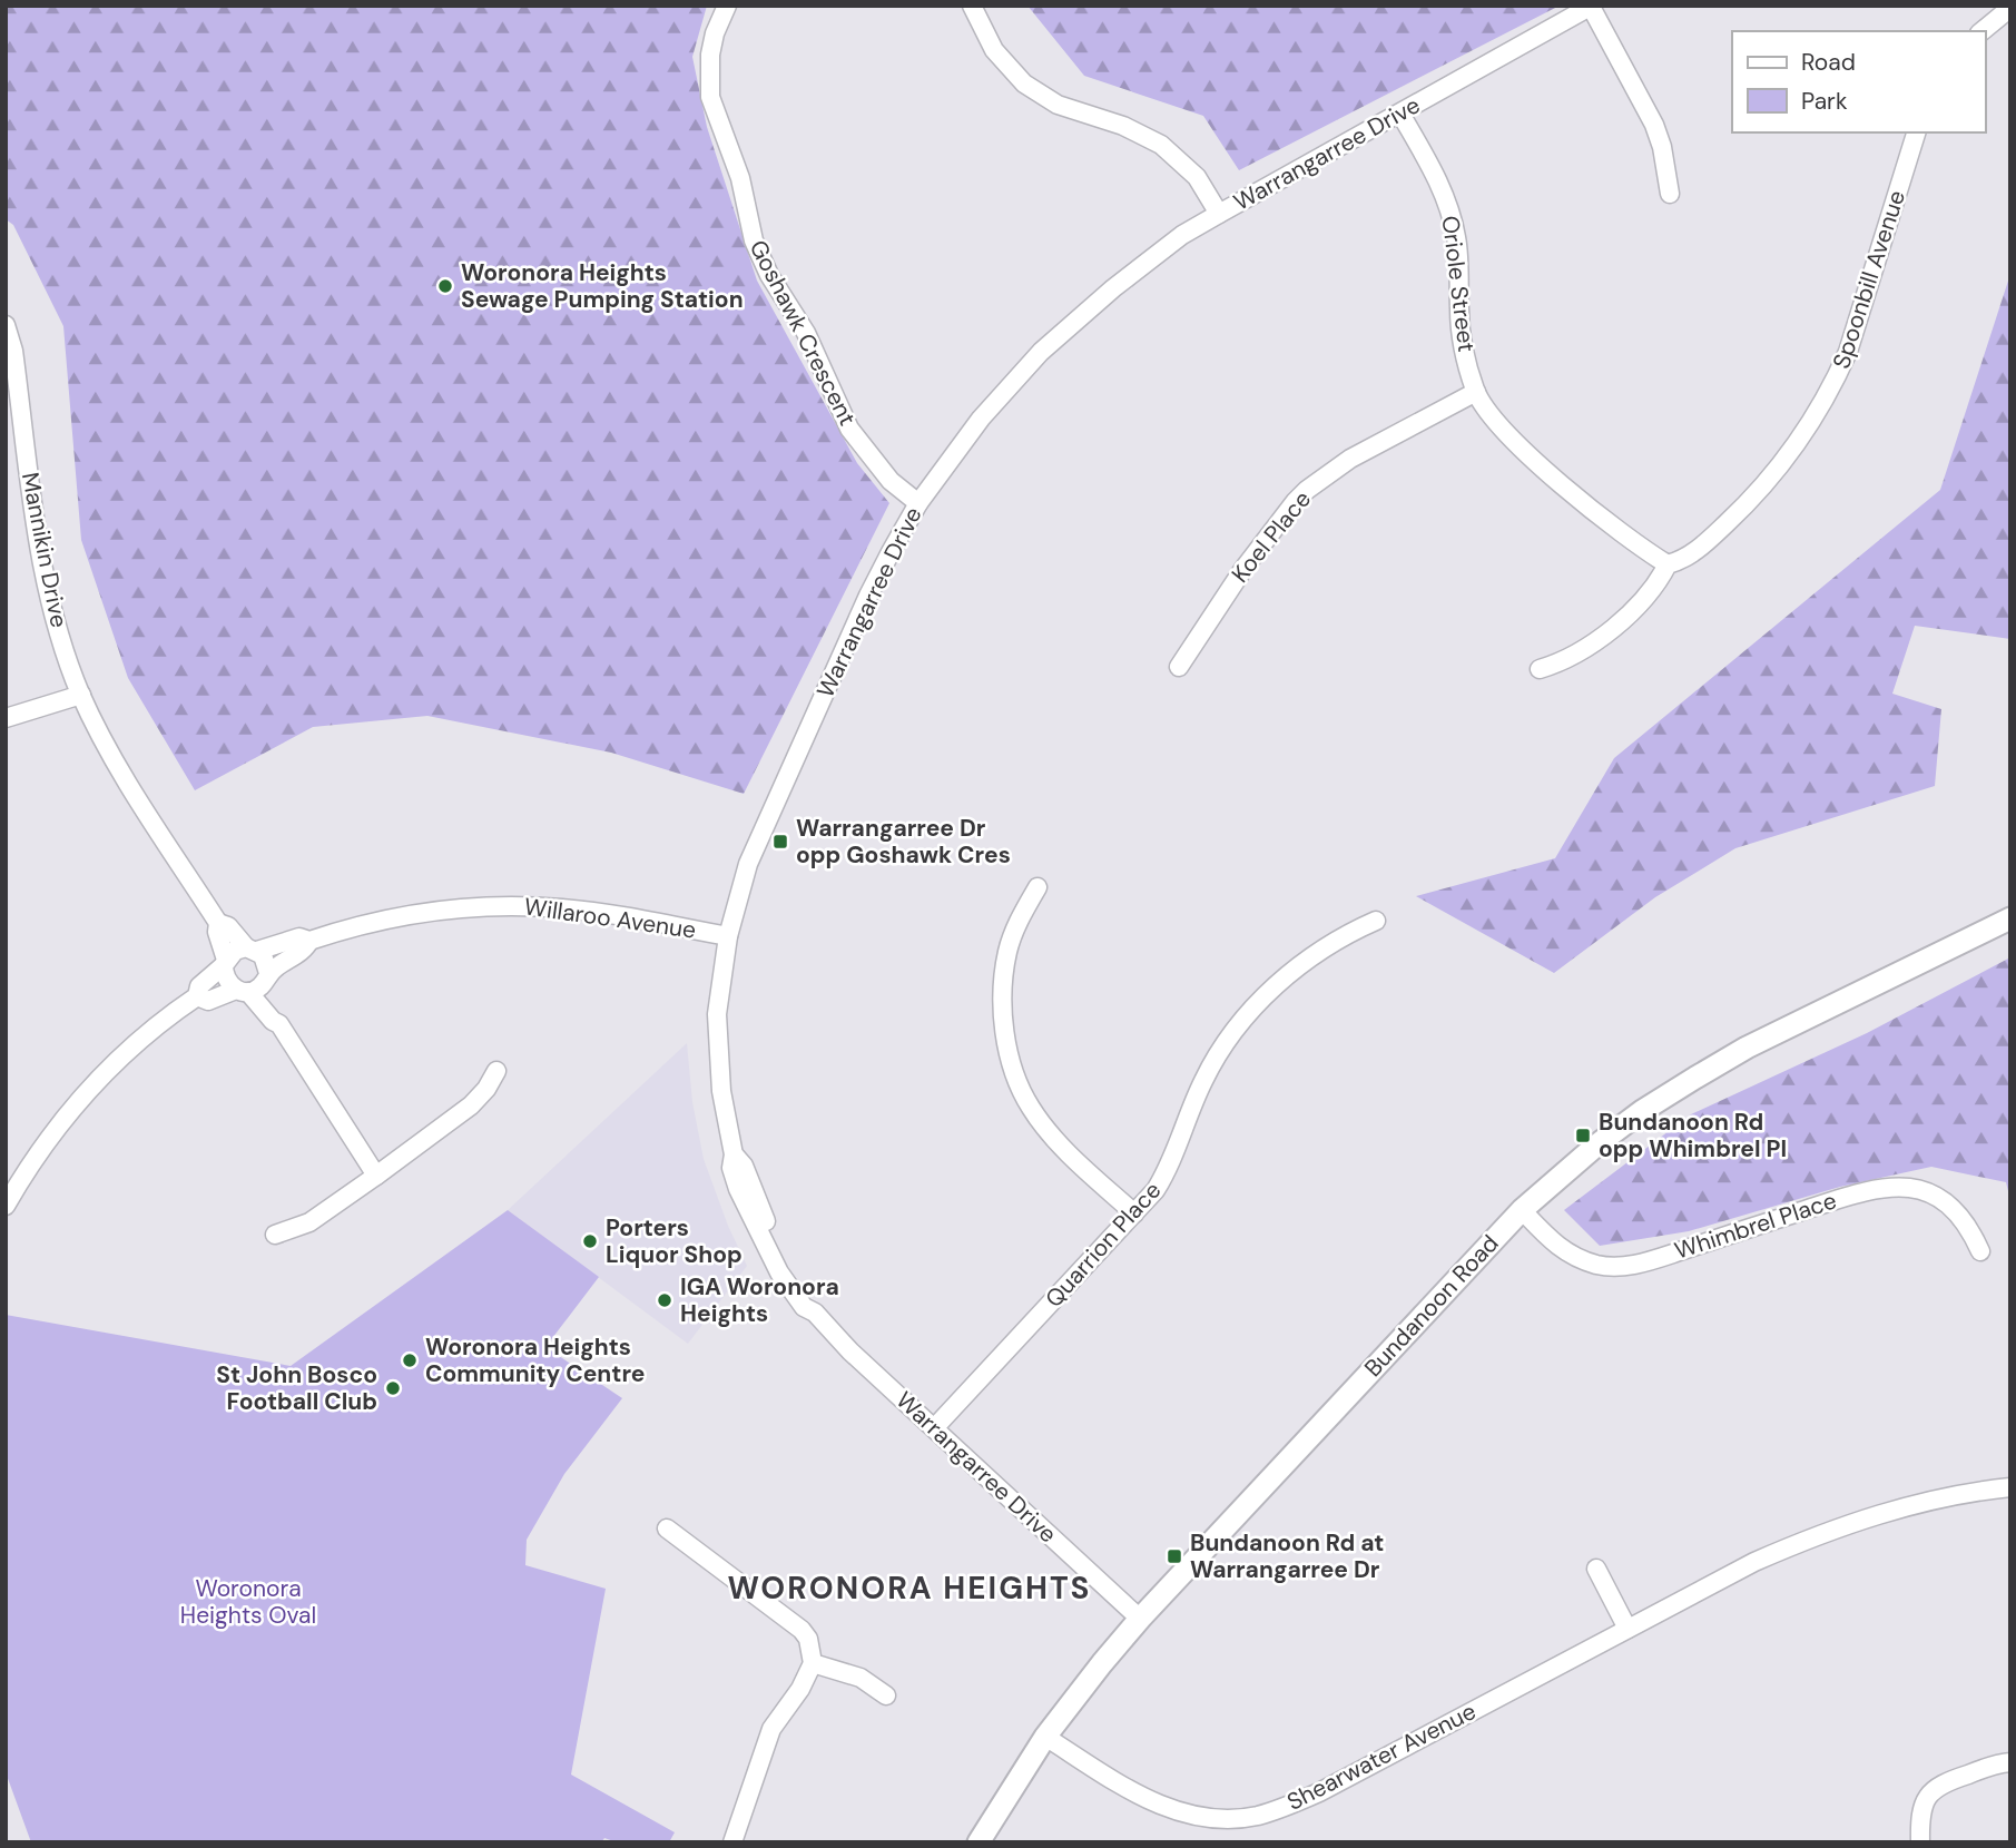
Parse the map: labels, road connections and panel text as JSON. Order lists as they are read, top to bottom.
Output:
{
  "streets": {
    "street": [
      "Warrangarree Drive",
      "Spoonbill Avenue",
      "Oriole Street",
      "Goshawk Crescent",
      "Koel Place",
      "Mannikin Drive",
      "Willaroo Avenue",
      "Whimbrel Place",
      "Quarrion Place",
      "Bundanoon Road",
      "Shearwater Avenue"
    ]
  },
  "crossings": [
    ["Warrangarree Drive", "Oriole Street"],
    ["Warrangarree Drive", "Goshawk Crescent"],
    ["Warrangarree Drive", "Willaroo Avenue"],
    ["Warrangarree Drive", "Quarrion Place"],
    ["Warrangarree Drive", "Bundanoon Road"],
    ["Spoonbill Avenue", "Oriole Street"],
    ["Oriole Street", "Koel Place"],
    ["Mannikin Drive", "Willaroo Avenue"],
    ["Whimbrel Place", "Bundanoon Road"],
    ["Bundanoon Road", "Shearwater Avenue"]
  ],
  "districts": ["WORONORA HEIGHTS"],
  "parks": ["Woronora Heights Oval"],
  "places": {
    "other": [
      "Woronora Heights Sewage Pumping Station",
      "Porters Liquor Shop",
      "IGA Woronora Heights",
      "Woronora Heights Community Centre",
      "St John Bosco Football Club"
    ],
    "transit": ["Warrangarree Dr opp Goshawk Cres", "Bundanoon Rd opp Whimbrel Pl", "Bundanoon Rd at Warrangarree Dr"]
  },
  "legend": ["Road", "Park"]
}
